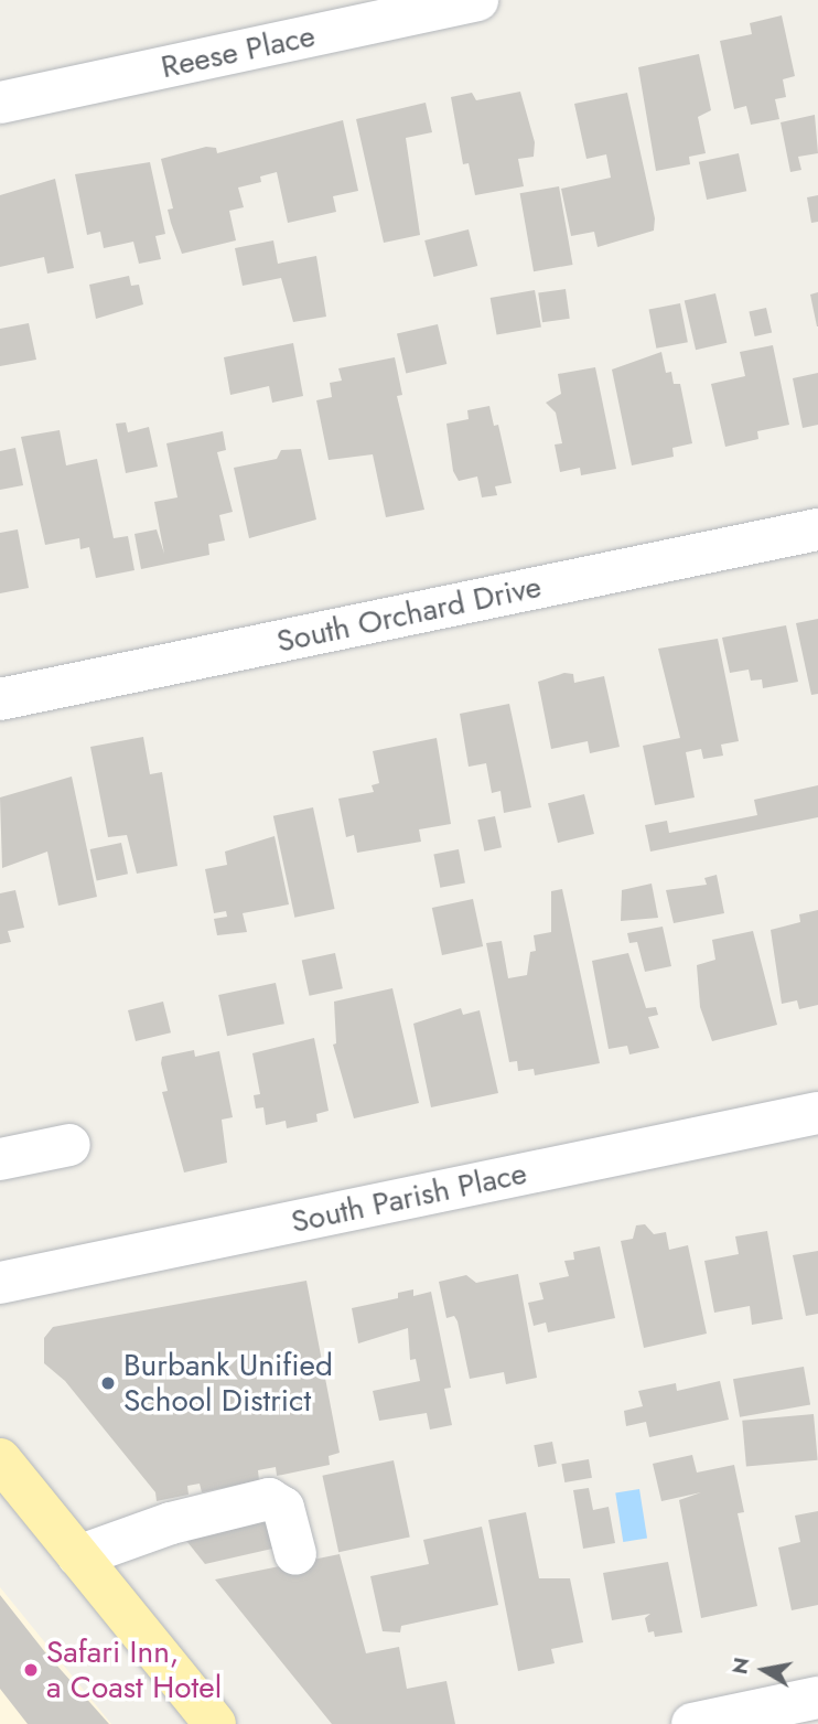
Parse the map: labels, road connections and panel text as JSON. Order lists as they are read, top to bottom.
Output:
{
  "streets": {
    "street": ["Reese Place", "South Orchard Drive", "South Parish Place"]
  },
  "places": ["Burbank Unified School District", "Safari Inn, a Coast Hotel"],
  "north": "left"
}
